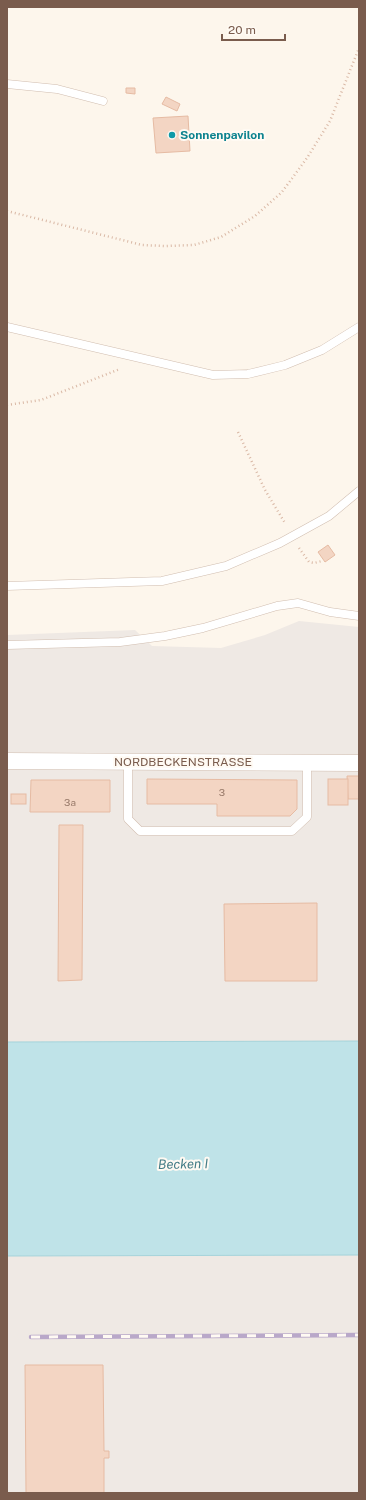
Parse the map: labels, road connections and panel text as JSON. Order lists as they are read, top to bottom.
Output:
{
  "streets": {
    "street": ["NORDBECKENSTRASSE"]
  },
  "water": ["Becken I"],
  "places": ["Sonnenpavilon"],
  "house_numbers": ["3", "3a"],
  "scale_bar": "20 m"
}
